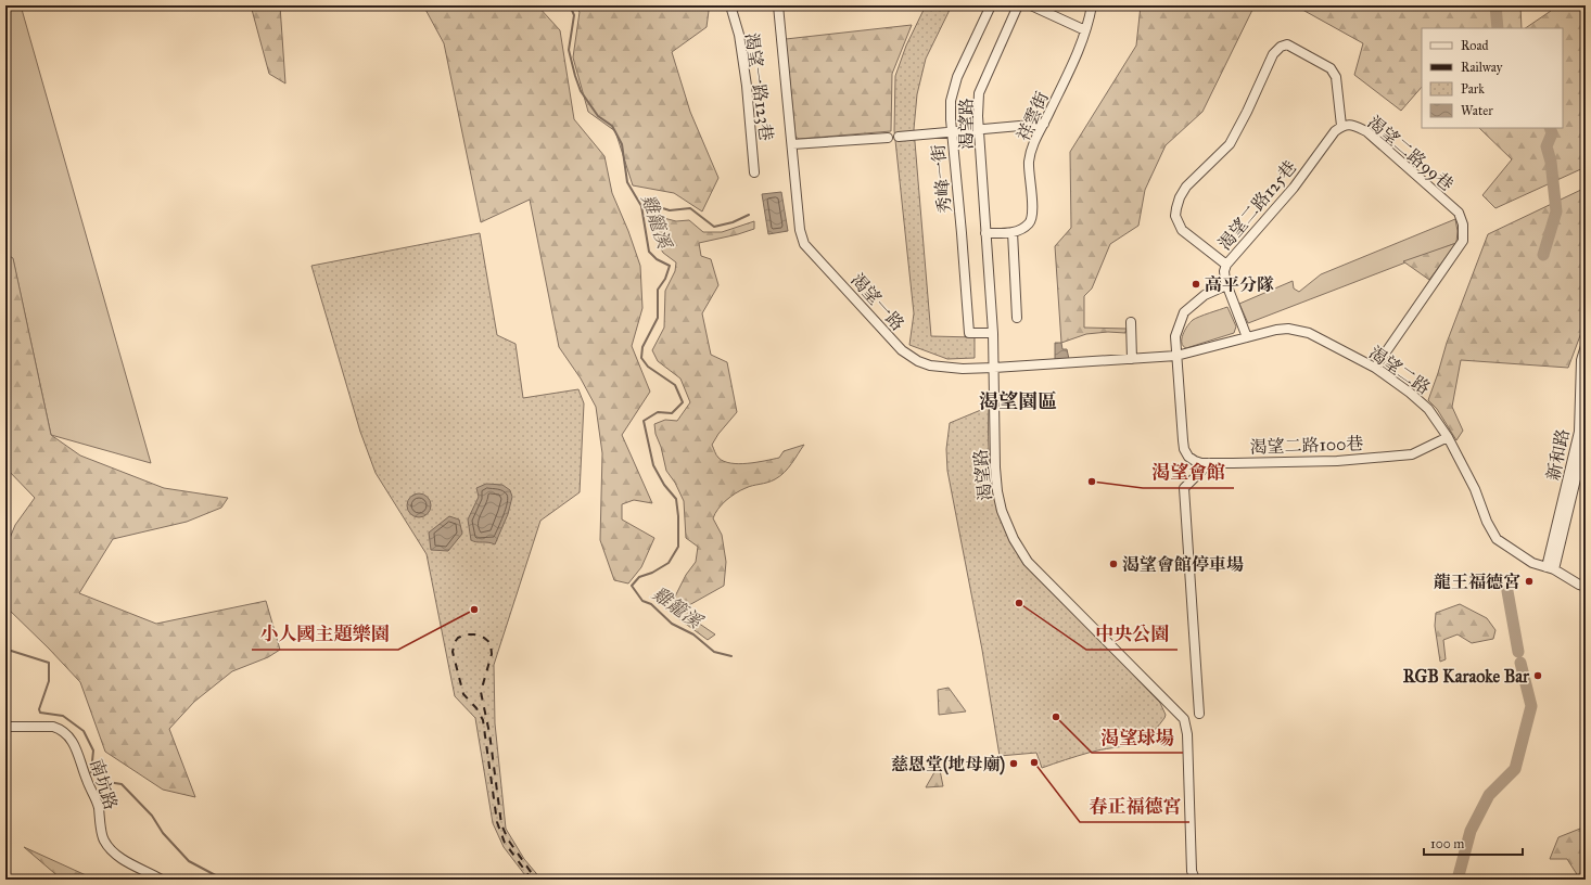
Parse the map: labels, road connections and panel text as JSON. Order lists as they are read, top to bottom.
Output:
{
  "streets": {
    "street": [
      "渴望一路123巷",
      "祥雲街",
      "渴望路",
      "渴望二路99巷",
      "秀峰一街",
      "渴望二路125巷",
      "渴望一路",
      "渴望二路",
      "渴望二路100巷",
      "新和路",
      "南坑路"
    ]
  },
  "crossings": [
    ["祥雲街", "渴望路"],
    ["渴望路", "秀峰一街"],
    ["渴望路", "渴望一路"],
    ["渴望二路99巷", "渴望二路125巷"],
    ["渴望二路99巷", "渴望二路"],
    ["渴望二路125巷", "渴望二路"],
    ["渴望二路125巷", "渴望二路100巷"],
    ["渴望一路", "渴望二路"],
    ["渴望一路", "渴望二路100巷"],
    ["渴望二路", "渴望二路100巷"],
    ["渴望二路", "新和路"]
  ],
  "districts": ["渴望園區"],
  "water": ["雞籠溪"],
  "places": [
    "高平分隊",
    "渴望會館",
    "渴望會館停車場",
    "龍王福德宮",
    "中央公園",
    "小人國主題樂園",
    "RGB Karaoke Bar",
    "渴望球場",
    "春正福德宮",
    "慈恩堂(地母廟)"
  ],
  "legend": [
    "Road",
    "Railway",
    "Park",
    "Water"
  ],
  "scale_bar": "100 m"
}
